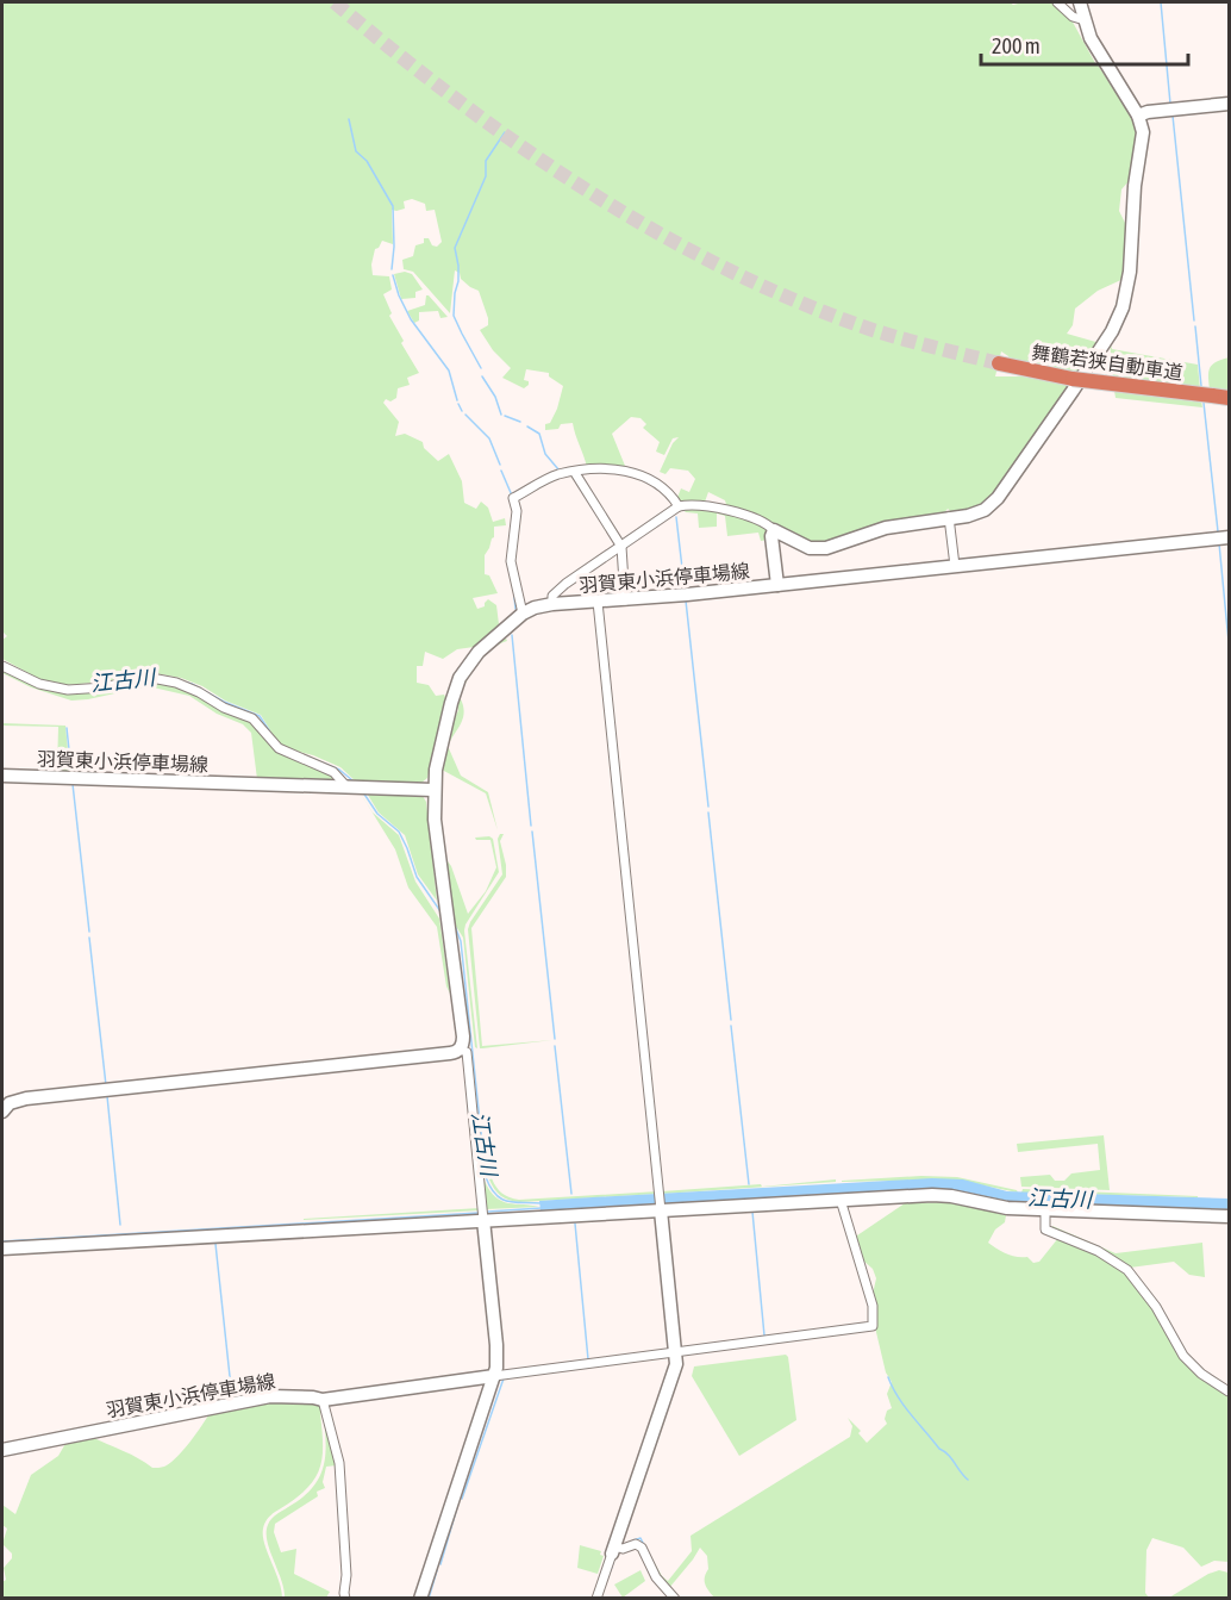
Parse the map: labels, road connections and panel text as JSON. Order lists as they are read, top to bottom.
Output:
{
  "streets": {
    "highway": ["舞鶴若狭自動車道"],
    "street": ["羽賀東小浜停車場線"]
  },
  "water": ["江古川"],
  "scale_bar": "200 m"
}
